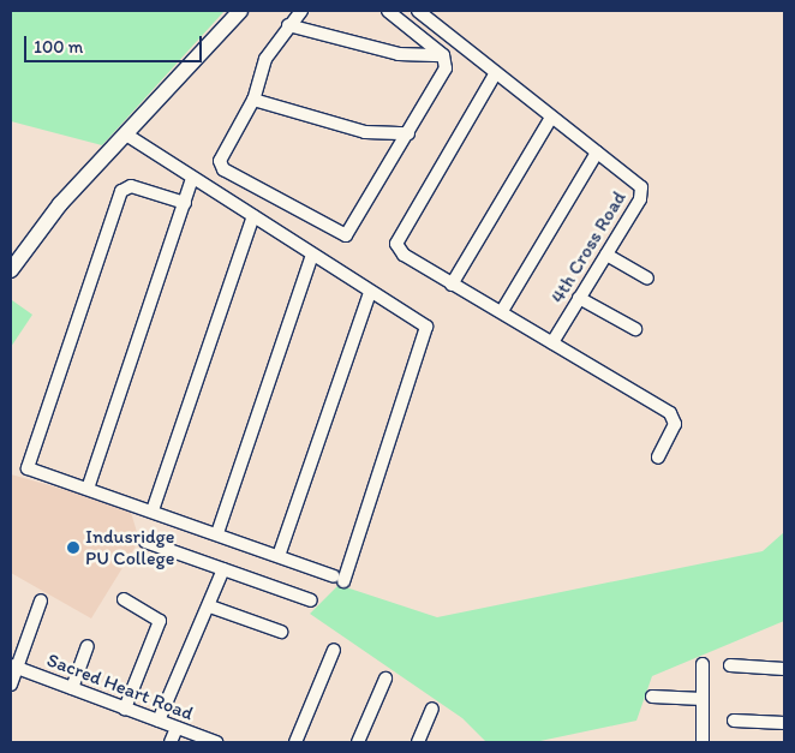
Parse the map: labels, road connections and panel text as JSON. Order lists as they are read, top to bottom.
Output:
{
  "streets": {
    "street": ["4th Cross Road", "Sacred Heart Road"]
  },
  "places": ["Indusridge PU College"],
  "scale_bar": "100 m"
}
